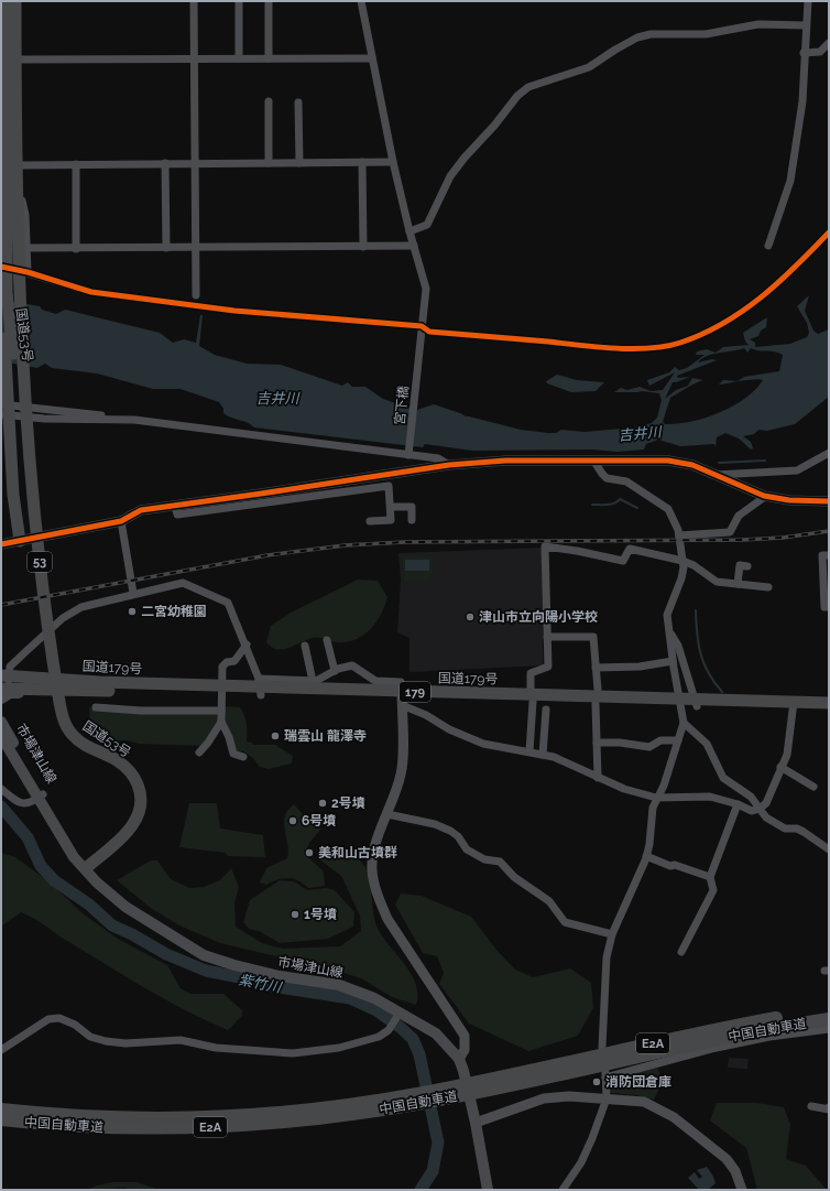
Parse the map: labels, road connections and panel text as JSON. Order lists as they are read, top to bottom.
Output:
{
  "streets": {
    "highway": [
      "国道53号",
      "53",
      "国道179号",
      "179",
      "中国自動車道",
      "E2A"
    ],
    "main road": ["市場津山線"],
    "street": ["宮下橋"]
  },
  "crossings": [
    ["国道53号", "市場津山線"]
  ],
  "water": ["吉井川", "紫竹川"],
  "places": [
    "二宮幼稚園",
    "津山市立向陽小学校",
    "瑞雲山 龍澤寺",
    "2号墳",
    "6号墳",
    "美和山古墳群",
    "1号墳",
    "消防団倉庫"
  ]
}
